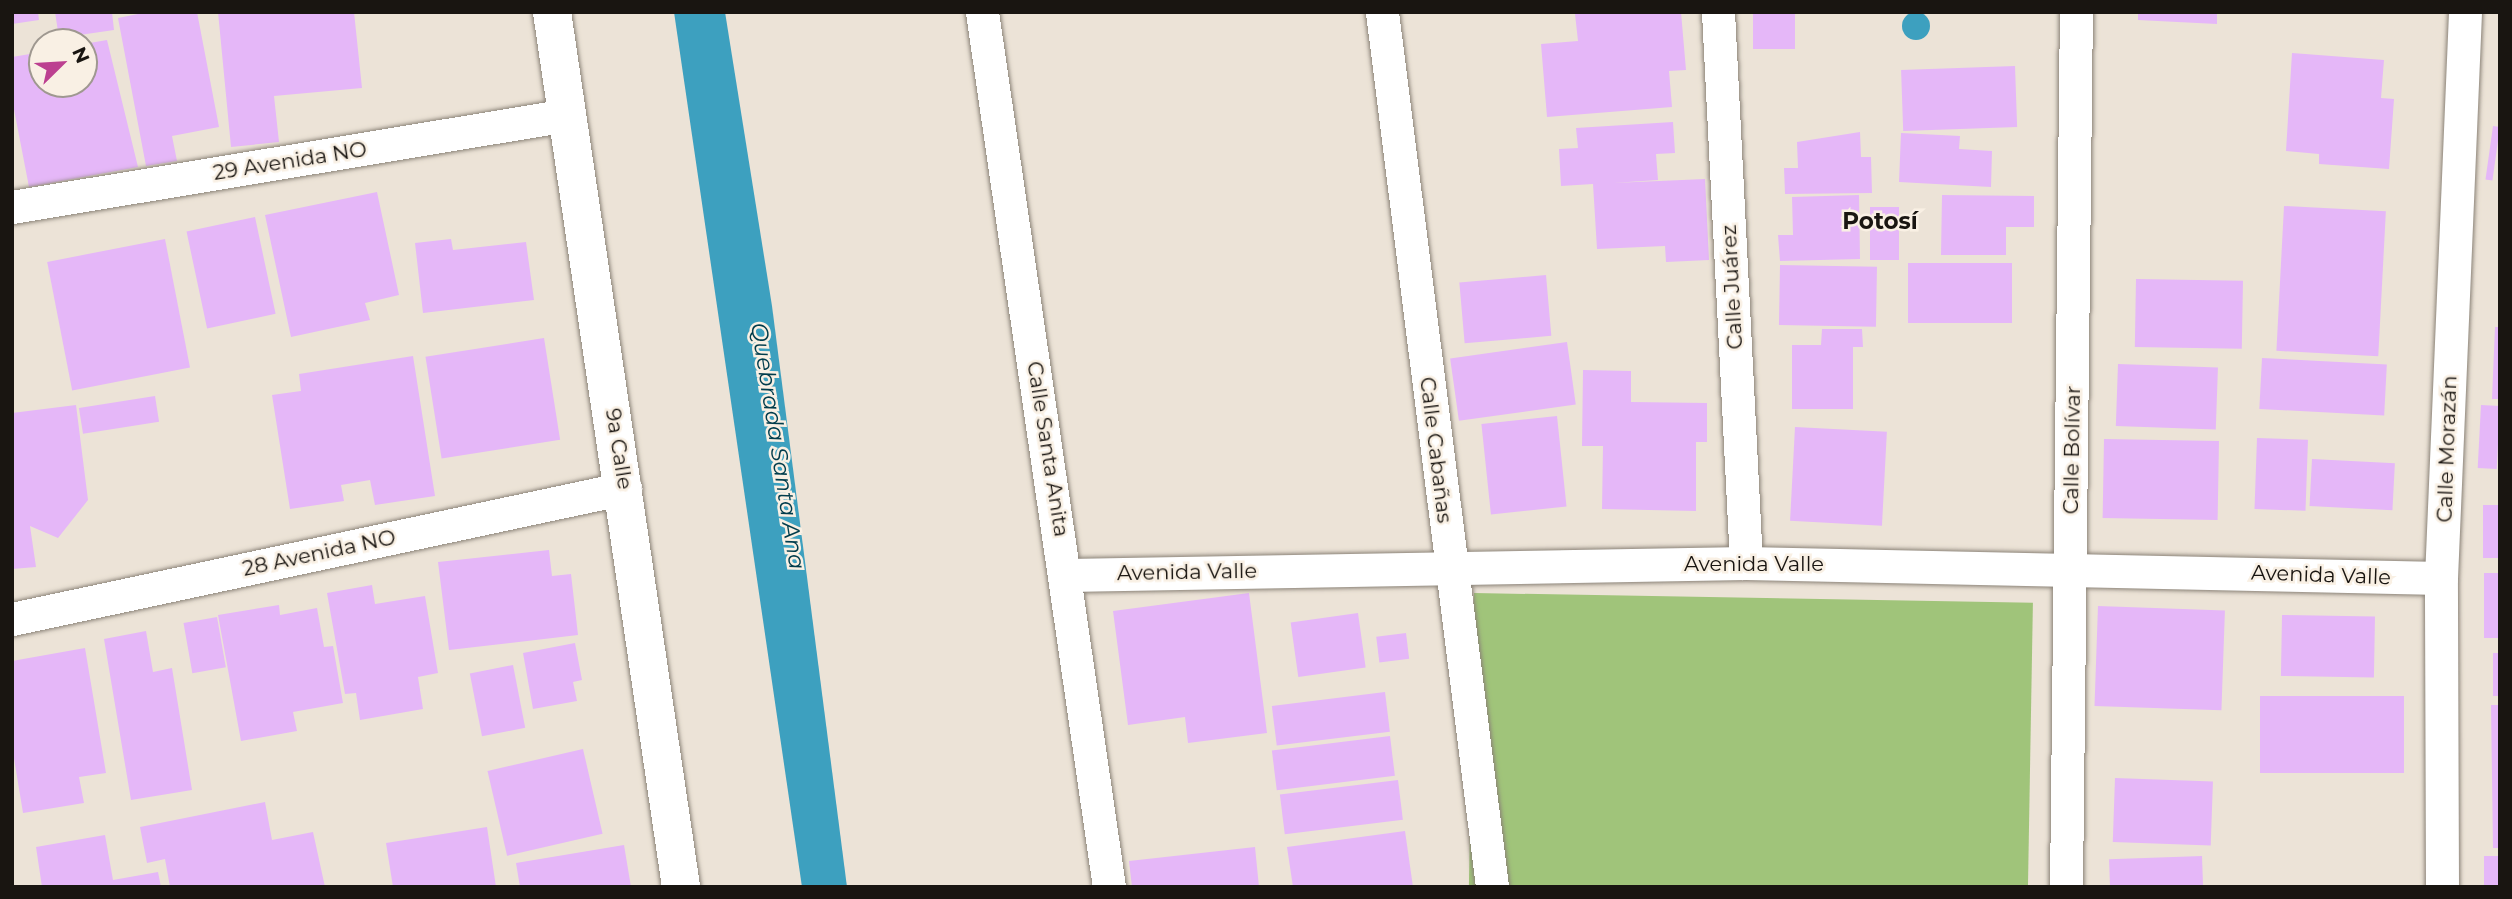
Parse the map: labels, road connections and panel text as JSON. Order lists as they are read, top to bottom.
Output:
{
  "streets": {
    "street": [
      "29 Avenida NO",
      "Calle Juárez",
      "9a Calle",
      "Calle Santa Anita",
      "Calle Morazán",
      "Calle Cabañas",
      "Calle Bolívar",
      "28 Avenida NO",
      "Avenida Valle"
    ]
  },
  "crossings": [
    ["29 Avenida NO", "9a Calle"],
    ["Calle Juárez", "Avenida Valle"],
    ["9a Calle", "28 Avenida NO"],
    ["Calle Santa Anita", "Avenida Valle"],
    ["Calle Morazán", "Avenida Valle"],
    ["Calle Cabañas", "Avenida Valle"],
    ["Calle Bolívar", "Avenida Valle"]
  ],
  "districts": ["Potosí"],
  "water": ["Quebrada Santa Ana"],
  "north": "top right"
}
